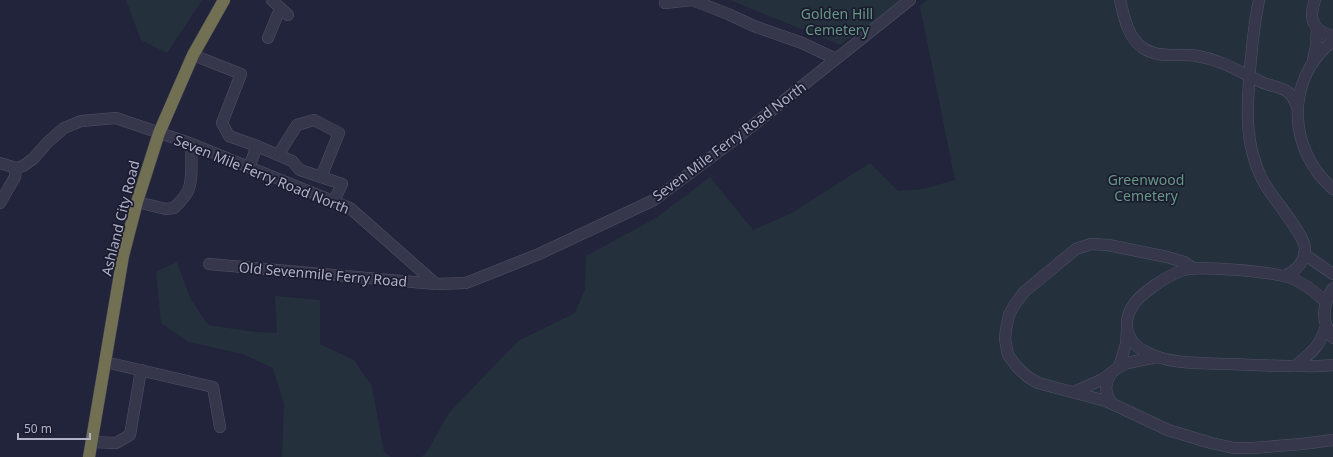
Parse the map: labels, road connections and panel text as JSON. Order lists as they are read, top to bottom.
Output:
{
  "streets": {
    "highway": ["Ashland City Road"],
    "street": ["Seven Mile Ferry Road North", "Old Sevenmile Ferry Road"]
  },
  "crossings": [
    ["Seven Mile Ferry Road North", "Ashland City Road"],
    ["Seven Mile Ferry Road North", "Old Sevenmile Ferry Road"]
  ],
  "parks": ["Golden Hill Cemetery", "Greenwood Cemetery"],
  "scale_bar": "50 m"
}
